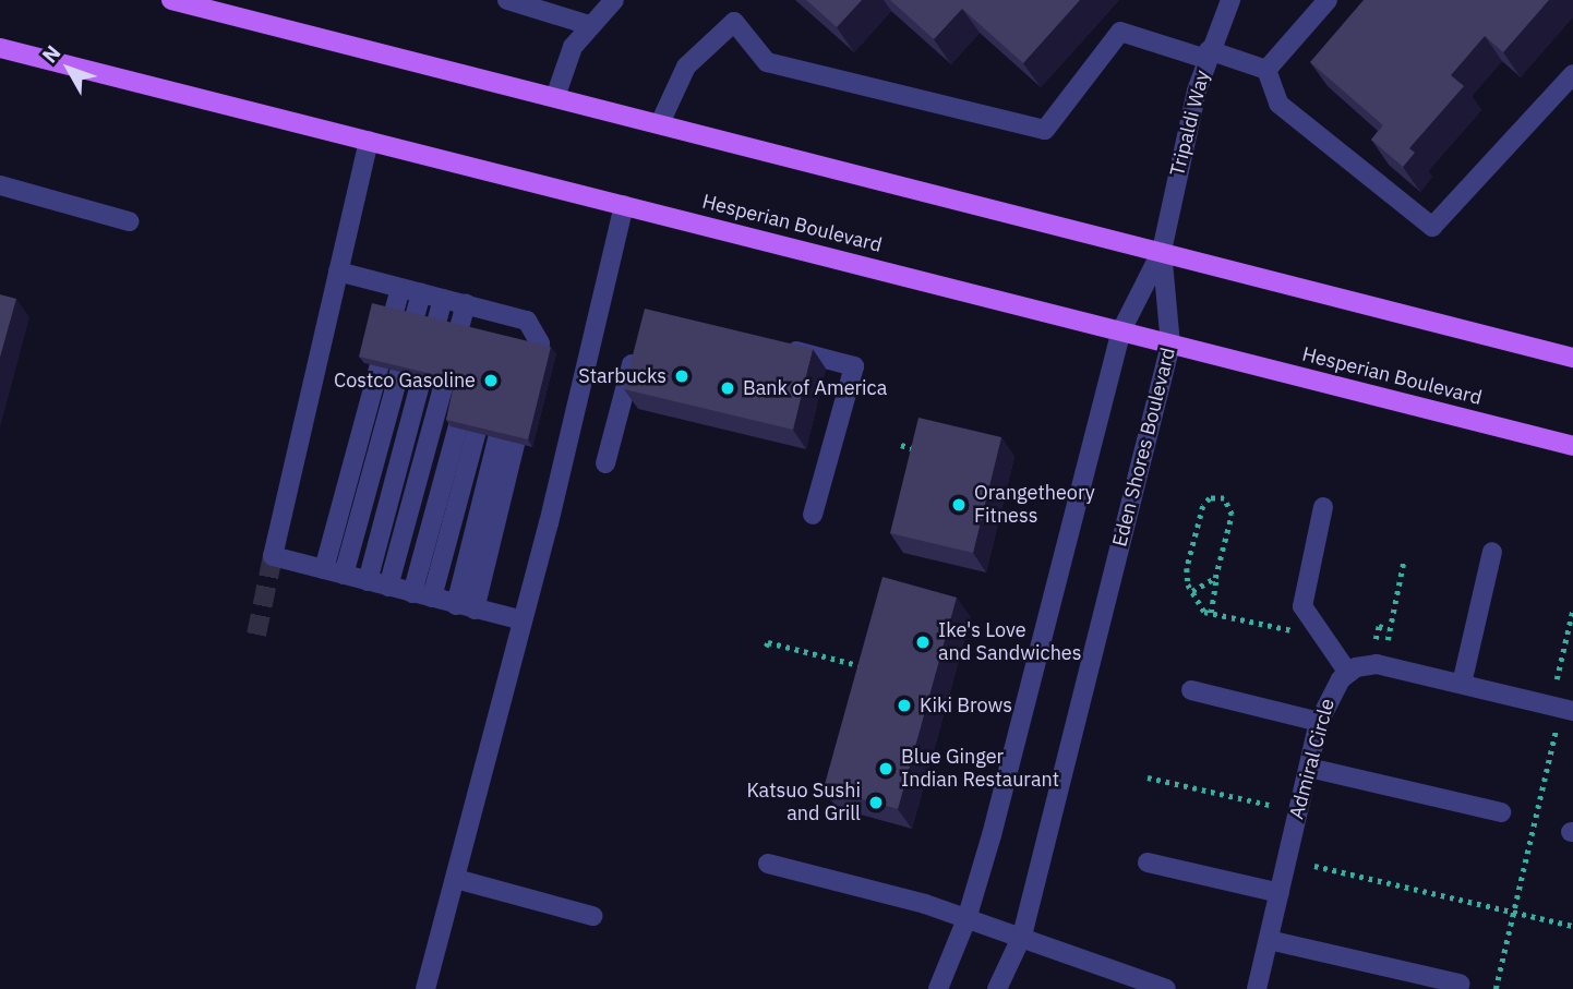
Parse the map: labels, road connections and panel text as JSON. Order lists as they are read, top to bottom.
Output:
{
  "streets": {
    "main road": ["Hesperian Boulevard"],
    "street": ["Tripaldi Way", "Eden Shores Boulevard", "Admiral Circle"]
  },
  "crossings": [
    ["Tripaldi Way", "Eden Shores Boulevard"],
    ["Hesperian Boulevard", "Eden Shores Boulevard"]
  ],
  "places": [
    "Starbucks",
    "Costco Gasoline",
    "Bank of America",
    "Orangetheory Fitness",
    "Ike's Love and Sandwiches",
    "Kiki Brows",
    "Blue Ginger Indian Restaurant",
    "Katsuo Sushi and Grill"
  ],
  "north": "top left"
}
